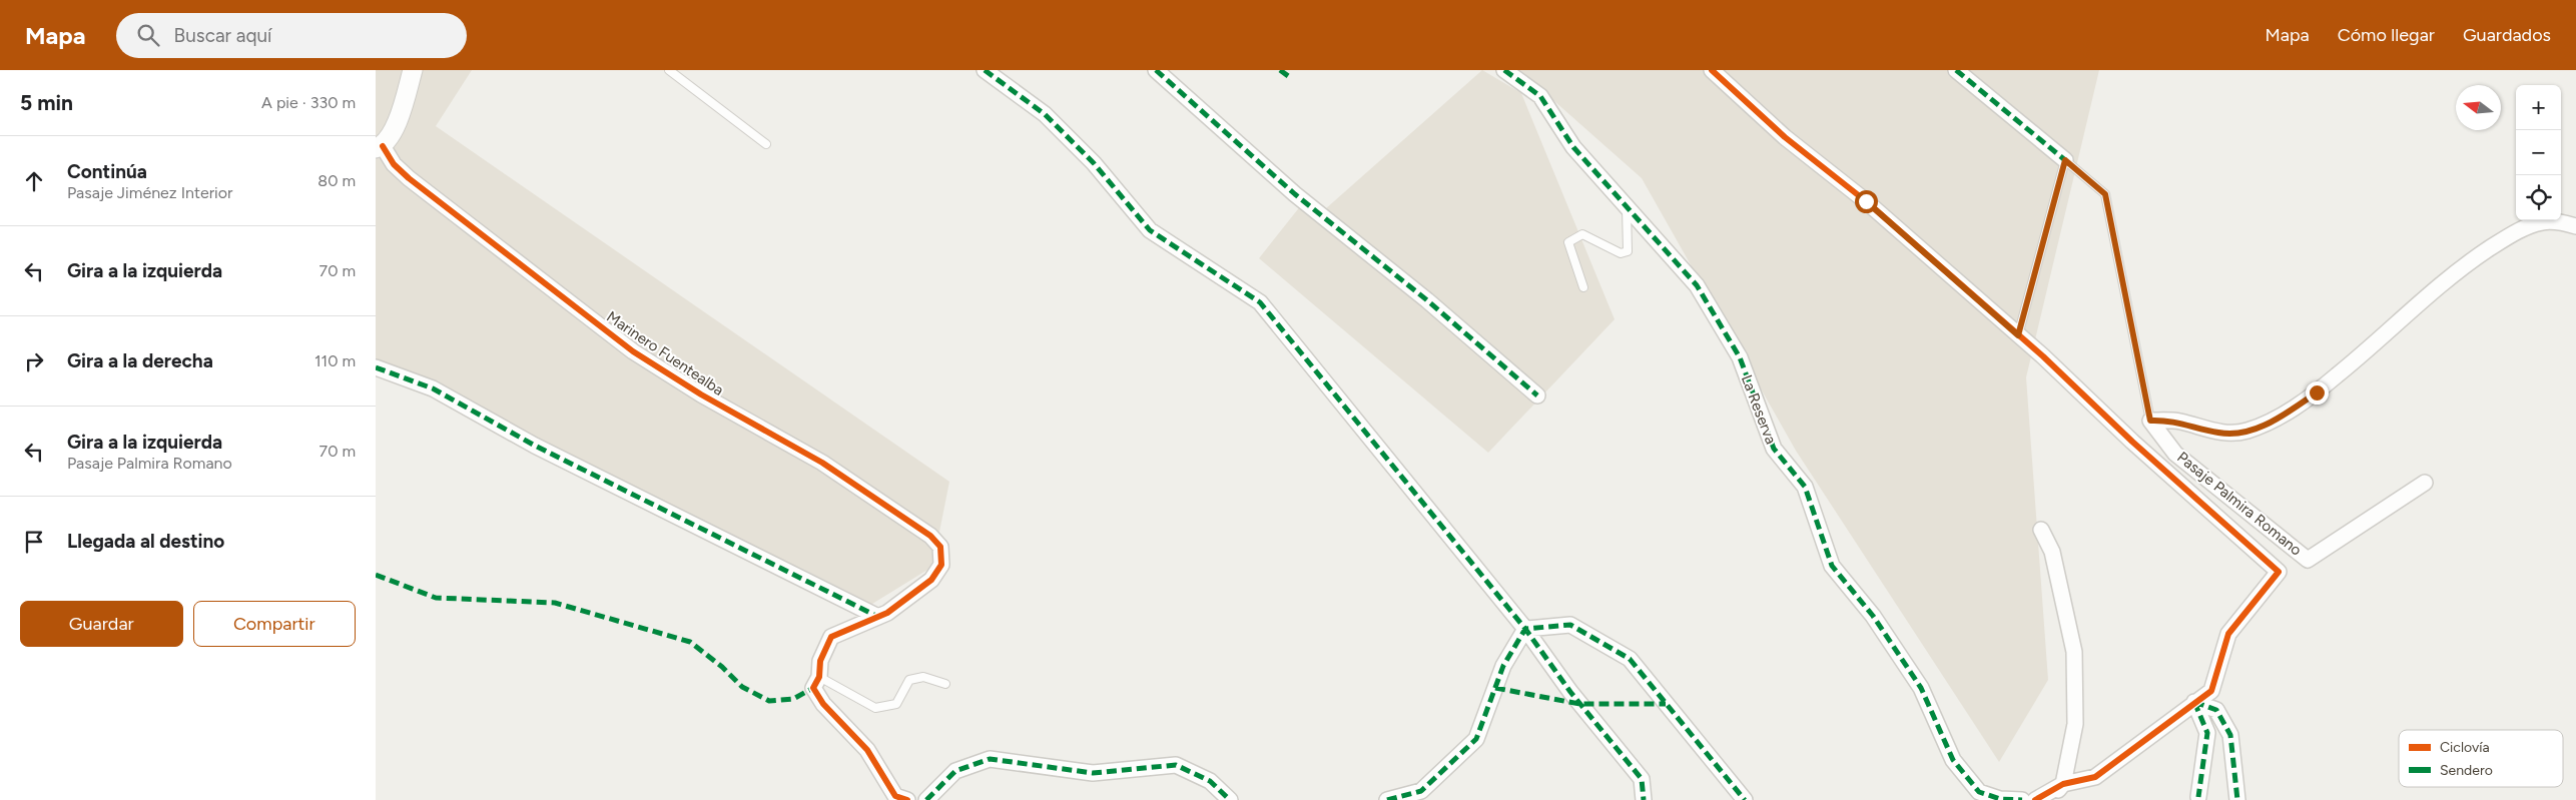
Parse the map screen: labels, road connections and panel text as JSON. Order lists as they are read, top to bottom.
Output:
{
  "streets": {
    "street": ["Marinero Fuentealba", "La Reserva", "Pasaje Palmira Romano"]
  },
  "legend": ["Ciclovía", "Sendero"],
  "north": "left",
  "page": {
    "header": "Mapa",
    "search": "Buscar aquí",
    "nav": ["Mapa", "Cómo llegar", "Guardados"],
    "heading": ["5 min", "A pie · 330 m"],
    "map_buttons": ["+", "−"],
    "list": [
      ["Continúa", "Pasaje Jiménez Interior", "80 m"],
      ["Gira a la izquierda", "70 m"],
      ["Gira a la derecha", "110 m"],
      ["Gira a la izquierda", "Pasaje Palmira Romano", "70 m"],
      "Llegada al destino"
    ],
    "buttons": ["Guardar", "Compartir"]
  }
}
